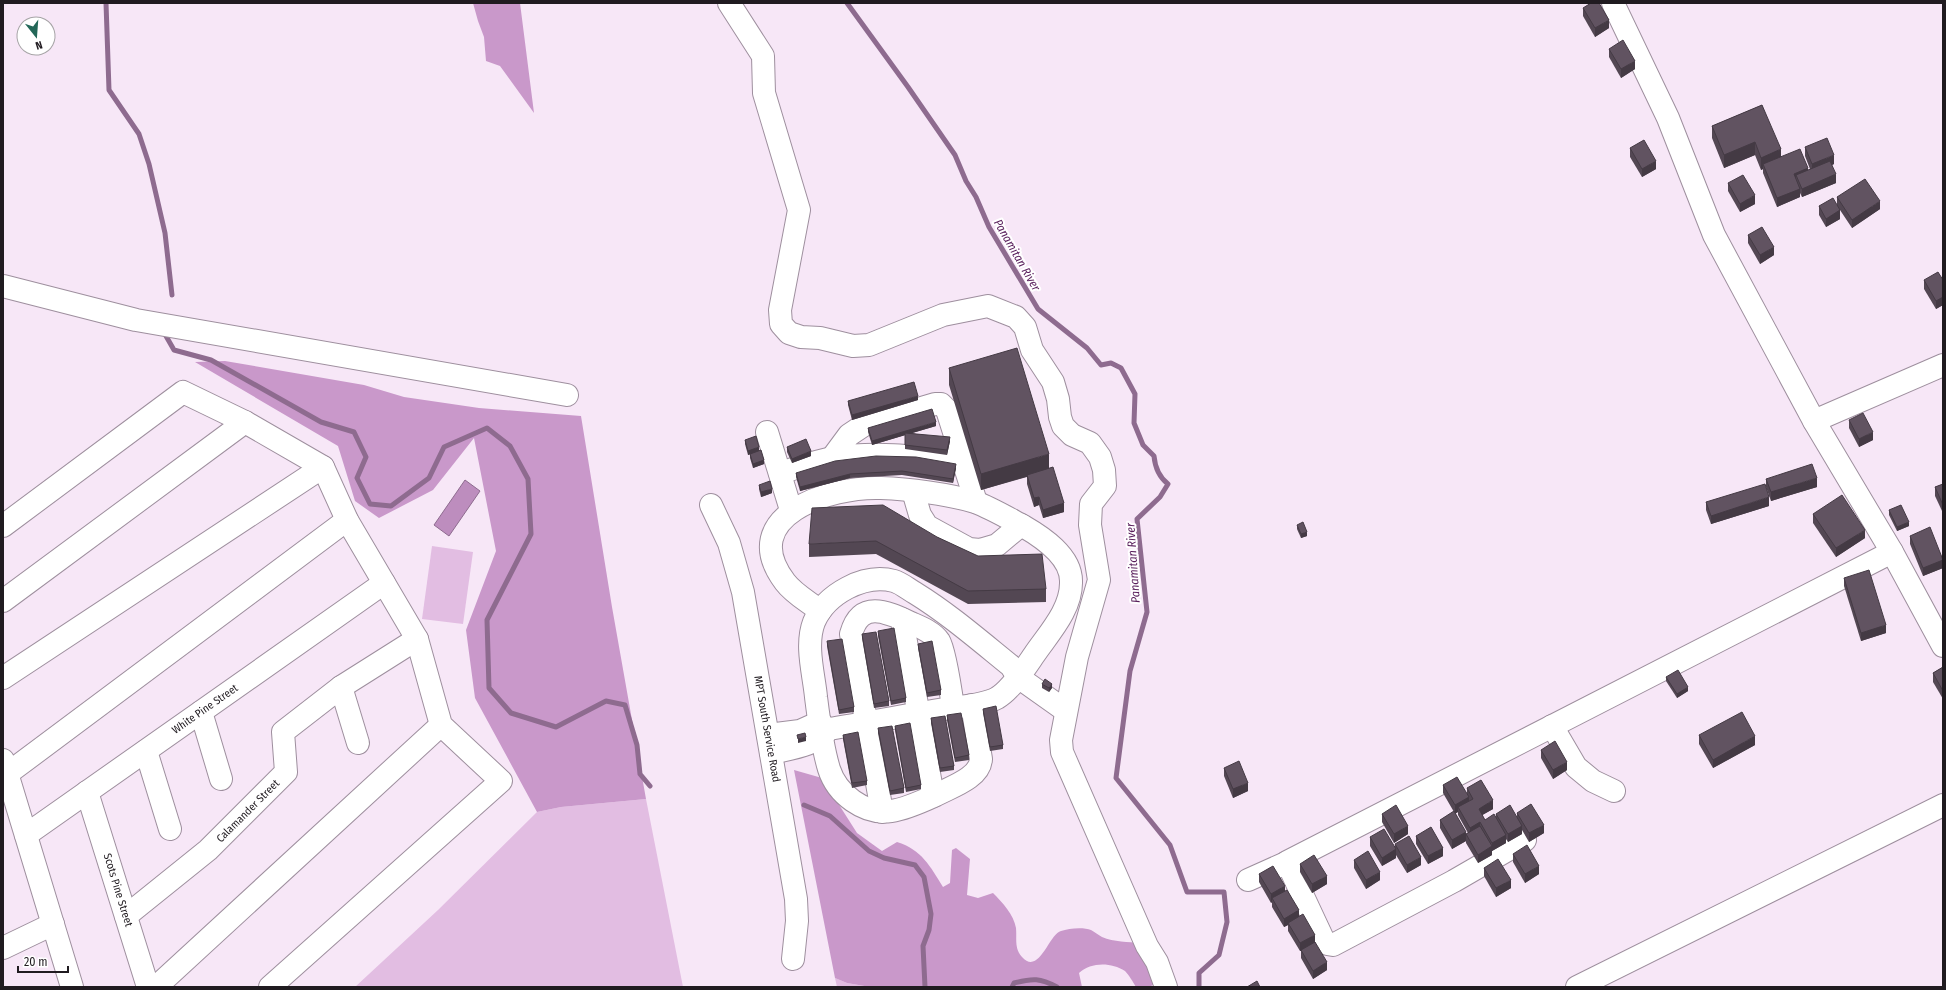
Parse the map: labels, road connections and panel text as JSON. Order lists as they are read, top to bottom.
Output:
{
  "streets": {
    "street": [
      "White Pine Street",
      "MPT South Service Road",
      "Calamander Street",
      "Scots Pine Street"
    ]
  },
  "crossings": [
    ["White Pine Street", "Scots Pine Street"],
    ["Calamander Street", "Scots Pine Street"]
  ],
  "water": ["Panamitan River"],
  "scale_bar": "20 m",
  "north": "bottom"
}
